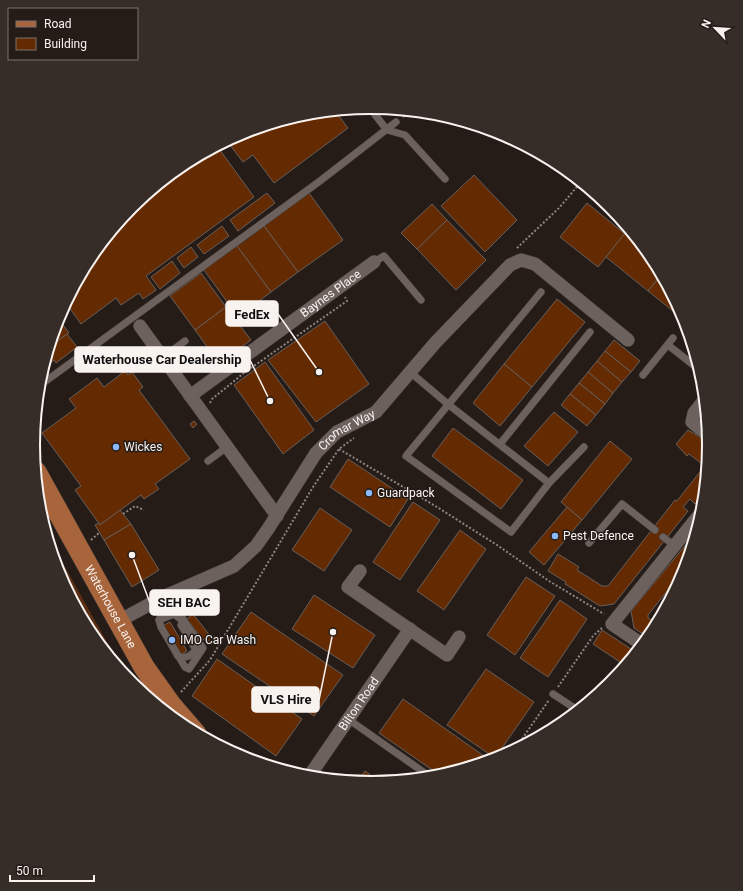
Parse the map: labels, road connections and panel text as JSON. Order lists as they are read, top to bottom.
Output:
{
  "streets": {
    "main road": ["Waterhouse Lane"],
    "street": ["Baynes Place", "Cromar Way", "Bilton Road"]
  },
  "crossings": [
    ["Cromar Way", "Waterhouse Lane"]
  ],
  "places": [
    "FedEx",
    "Waterhouse Car Dealership",
    "Wickes",
    "Guardpack",
    "Pest Defence",
    "SEH BAC",
    "VLS Hire",
    "IMO Car Wash"
  ],
  "legend": ["Road", "Building"],
  "scale_bar": "50 m",
  "north": "top left"
}
